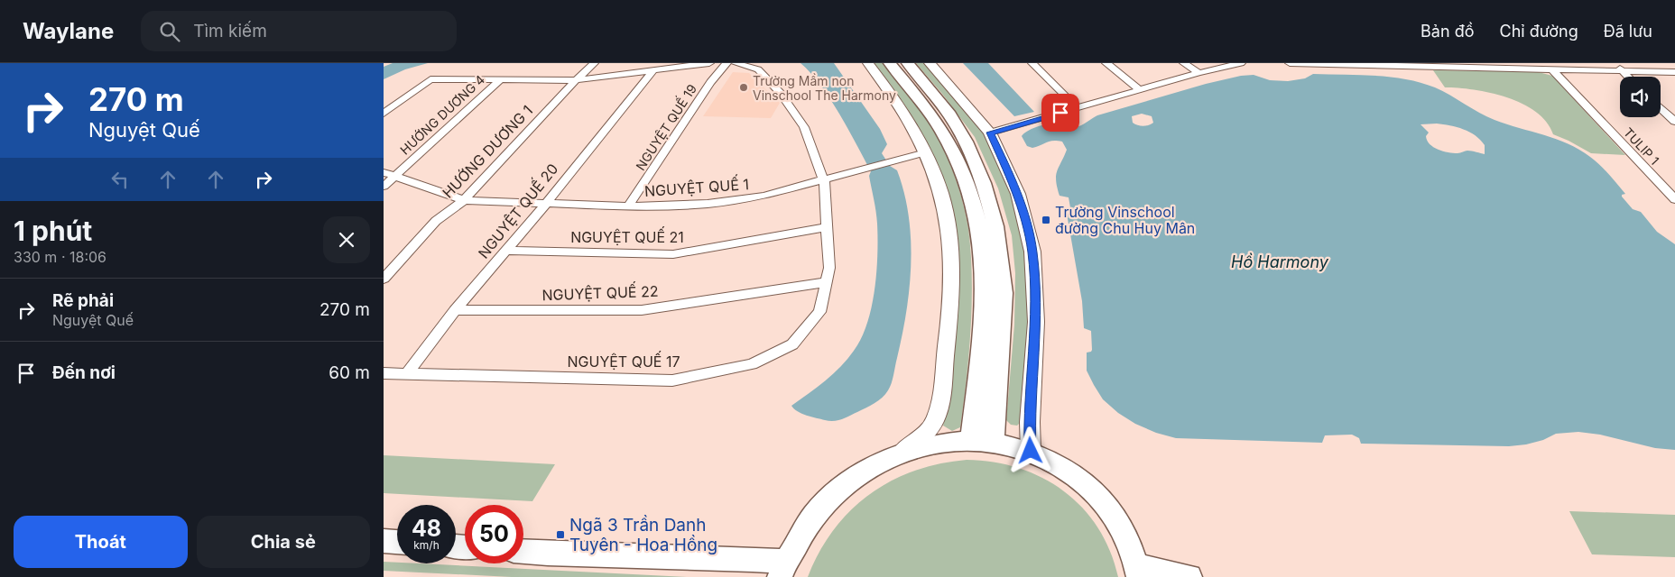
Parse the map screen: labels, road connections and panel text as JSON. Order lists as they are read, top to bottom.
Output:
{
  "streets": {
    "street": [
      "HƯỚNG DƯƠNG 4",
      "NGUYỆT QUẾ 19",
      "TULIP 1",
      "HƯỚNG DƯƠNG 1",
      "NGUYỆT QUẾ 1",
      "NGUYỆT QUẾ 20",
      "NGUYỆT QUẾ 21",
      "NGUYỆT QUẾ 22",
      "NGUYỆT QUẾ 17"
    ]
  },
  "crossings": [
    ["HƯỚNG DƯƠNG 4", "NGUYỆT QUẾ 1"],
    ["NGUYỆT QUẾ 19", "NGUYỆT QUẾ 1"],
    ["HƯỚNG DƯƠNG 1", "NGUYỆT QUẾ 1"],
    ["NGUYỆT QUẾ 1", "NGUYỆT QUẾ 20"],
    ["NGUYỆT QUẾ 1", "NGUYỆT QUẾ 17"],
    ["NGUYỆT QUẾ 20", "NGUYỆT QUẾ 21"],
    ["NGUYỆT QUẾ 20", "NGUYỆT QUẾ 22"],
    ["NGUYỆT QUẾ 20", "NGUYỆT QUẾ 17"],
    ["NGUYỆT QUẾ 21", "NGUYỆT QUẾ 17"],
    ["NGUYỆT QUẾ 22", "NGUYỆT QUẾ 17"]
  ],
  "water": ["Hồ Harmony"],
  "places": {
    "other": ["Trường Mầm non Vinschool The Harmony"],
    "transit": ["Trường Vinschool đường Chu Huy Mân", "Ngã 3 Trần Danh Tuyên - Hoa Hồng"]
  },
  "page": {
    "header": "Waylane",
    "search": "Tìm kiếm",
    "nav": ["Bản đồ", "Chỉ đường", "Đã lưu"],
    "turn": ["270 m", "Nguyệt Quế"],
    "heading": ["1 phút", "330 m · 18:06"],
    "list": [
      {
        "name": "Rẽ phải",
        "note": "Nguyệt Quế",
        "value": "270 m"
      },
      {
        "name": "Đến nơi",
        "value": "60 m"
      }
    ],
    "speed": "48 km/h",
    "limit": "50",
    "buttons": ["Thoát", "Chia sẻ"]
  }
}
